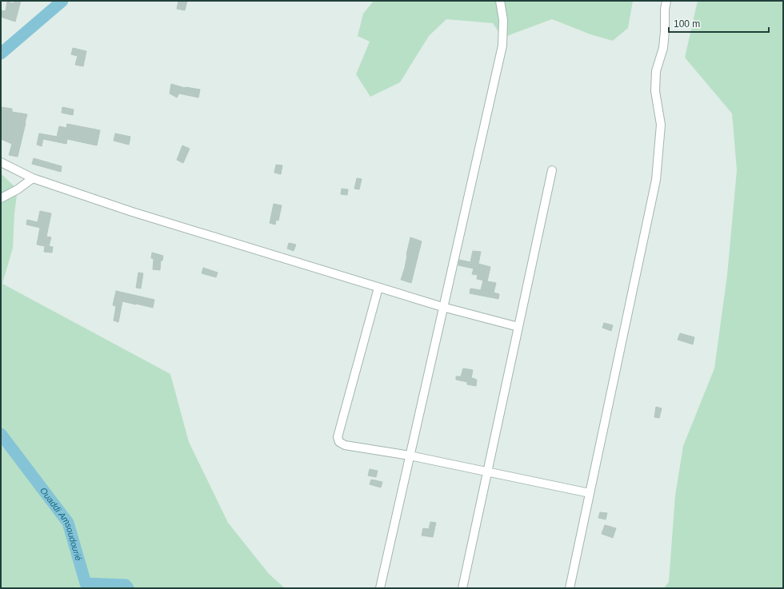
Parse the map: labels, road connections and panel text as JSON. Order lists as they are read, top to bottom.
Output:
{
  "water": ["Ouaddi Amsoudourié"],
  "scale_bar": "100 m"
}
